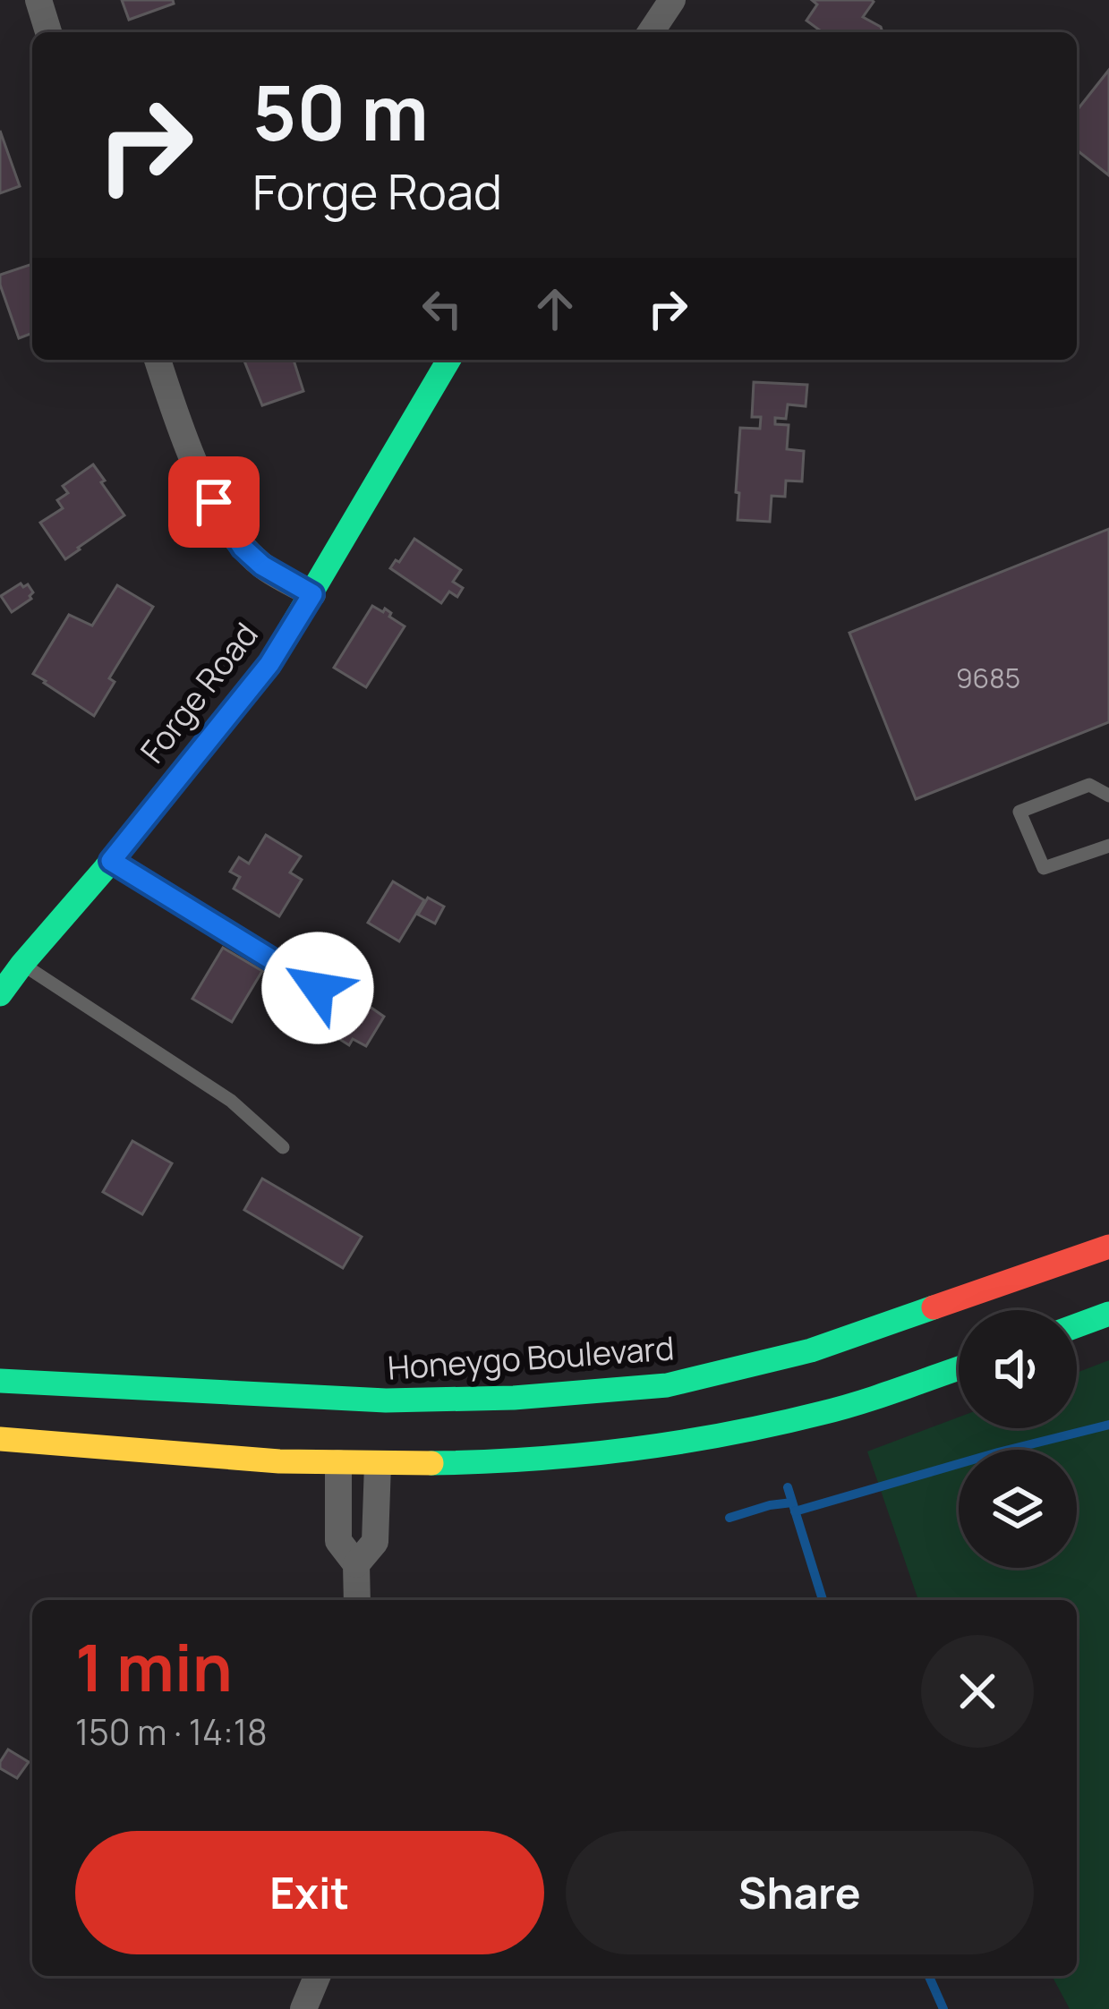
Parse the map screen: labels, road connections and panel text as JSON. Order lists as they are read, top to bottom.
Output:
{
  "streets": {
    "main road": ["Forge Road", "Honeygo Boulevard"]
  },
  "house_numbers": ["9685"],
  "page": {
    "turn": ["50 m", "Forge Road"],
    "heading": ["1 min", "150 m · 14:18"],
    "buttons": ["Exit", "Share"]
  }
}
